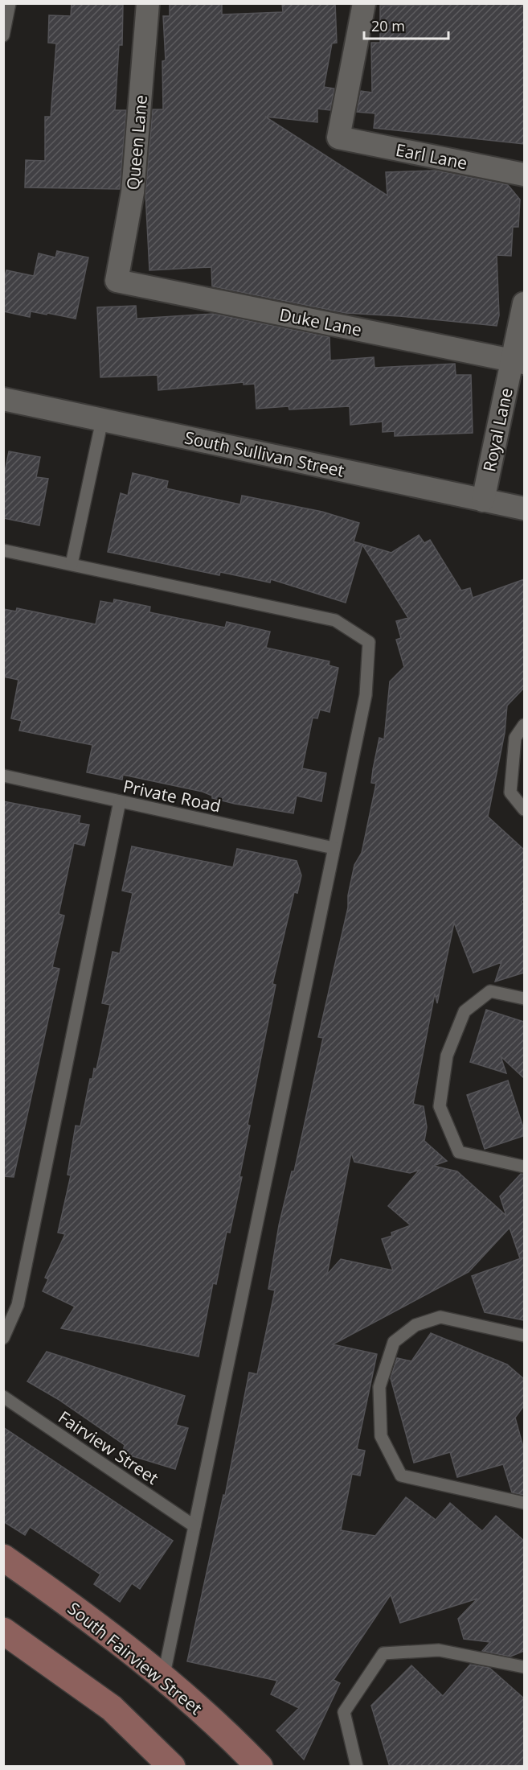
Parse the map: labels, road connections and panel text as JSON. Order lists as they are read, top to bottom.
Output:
{
  "streets": {
    "main road": ["South Fairview Street"],
    "street": [
      "Queen Lane",
      "Earl Lane",
      "Duke Lane",
      "Royal Lane",
      "South Sullivan Street"
    ],
    "lane": ["Private Road", "Fairview Street"]
  },
  "crossings": [
    ["Queen Lane", "Duke Lane"],
    ["Duke Lane", "Royal Lane"],
    ["Royal Lane", "South Sullivan Street"]
  ],
  "scale_bar": "20 m"
}
